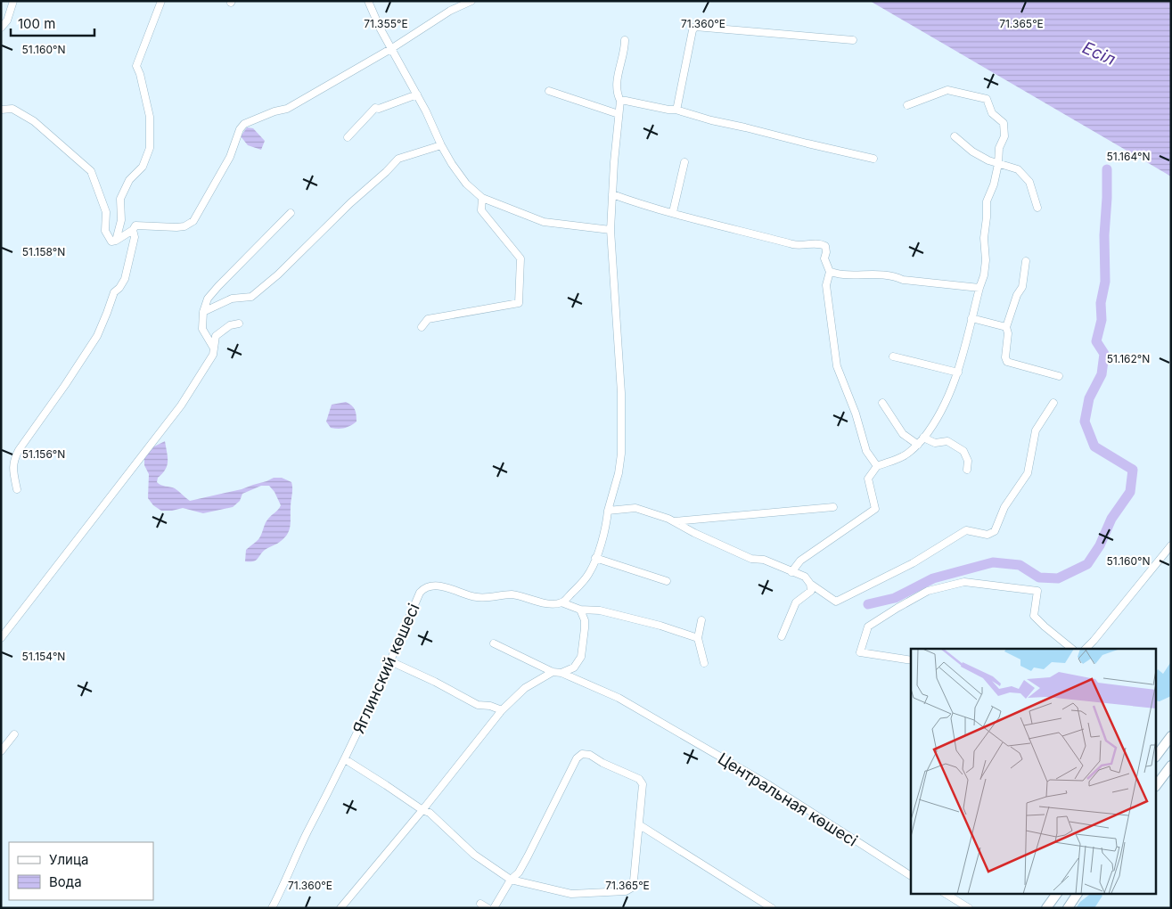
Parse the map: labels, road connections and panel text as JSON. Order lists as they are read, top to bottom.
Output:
{
  "streets": {
    "street": ["Яглинский көшесі", "Центральная көшесі"]
  },
  "water": ["Есіл"],
  "legend": ["Улица", "Вода"],
  "scale_bar": "100 m",
  "coordinates": [
    "71.355°E",
    "71.360°E",
    "71.365°E",
    "51.160°N",
    "51.164°N",
    "51.158°N",
    "51.162°N",
    "51.156°N",
    "51.154°N"
  ]
}
